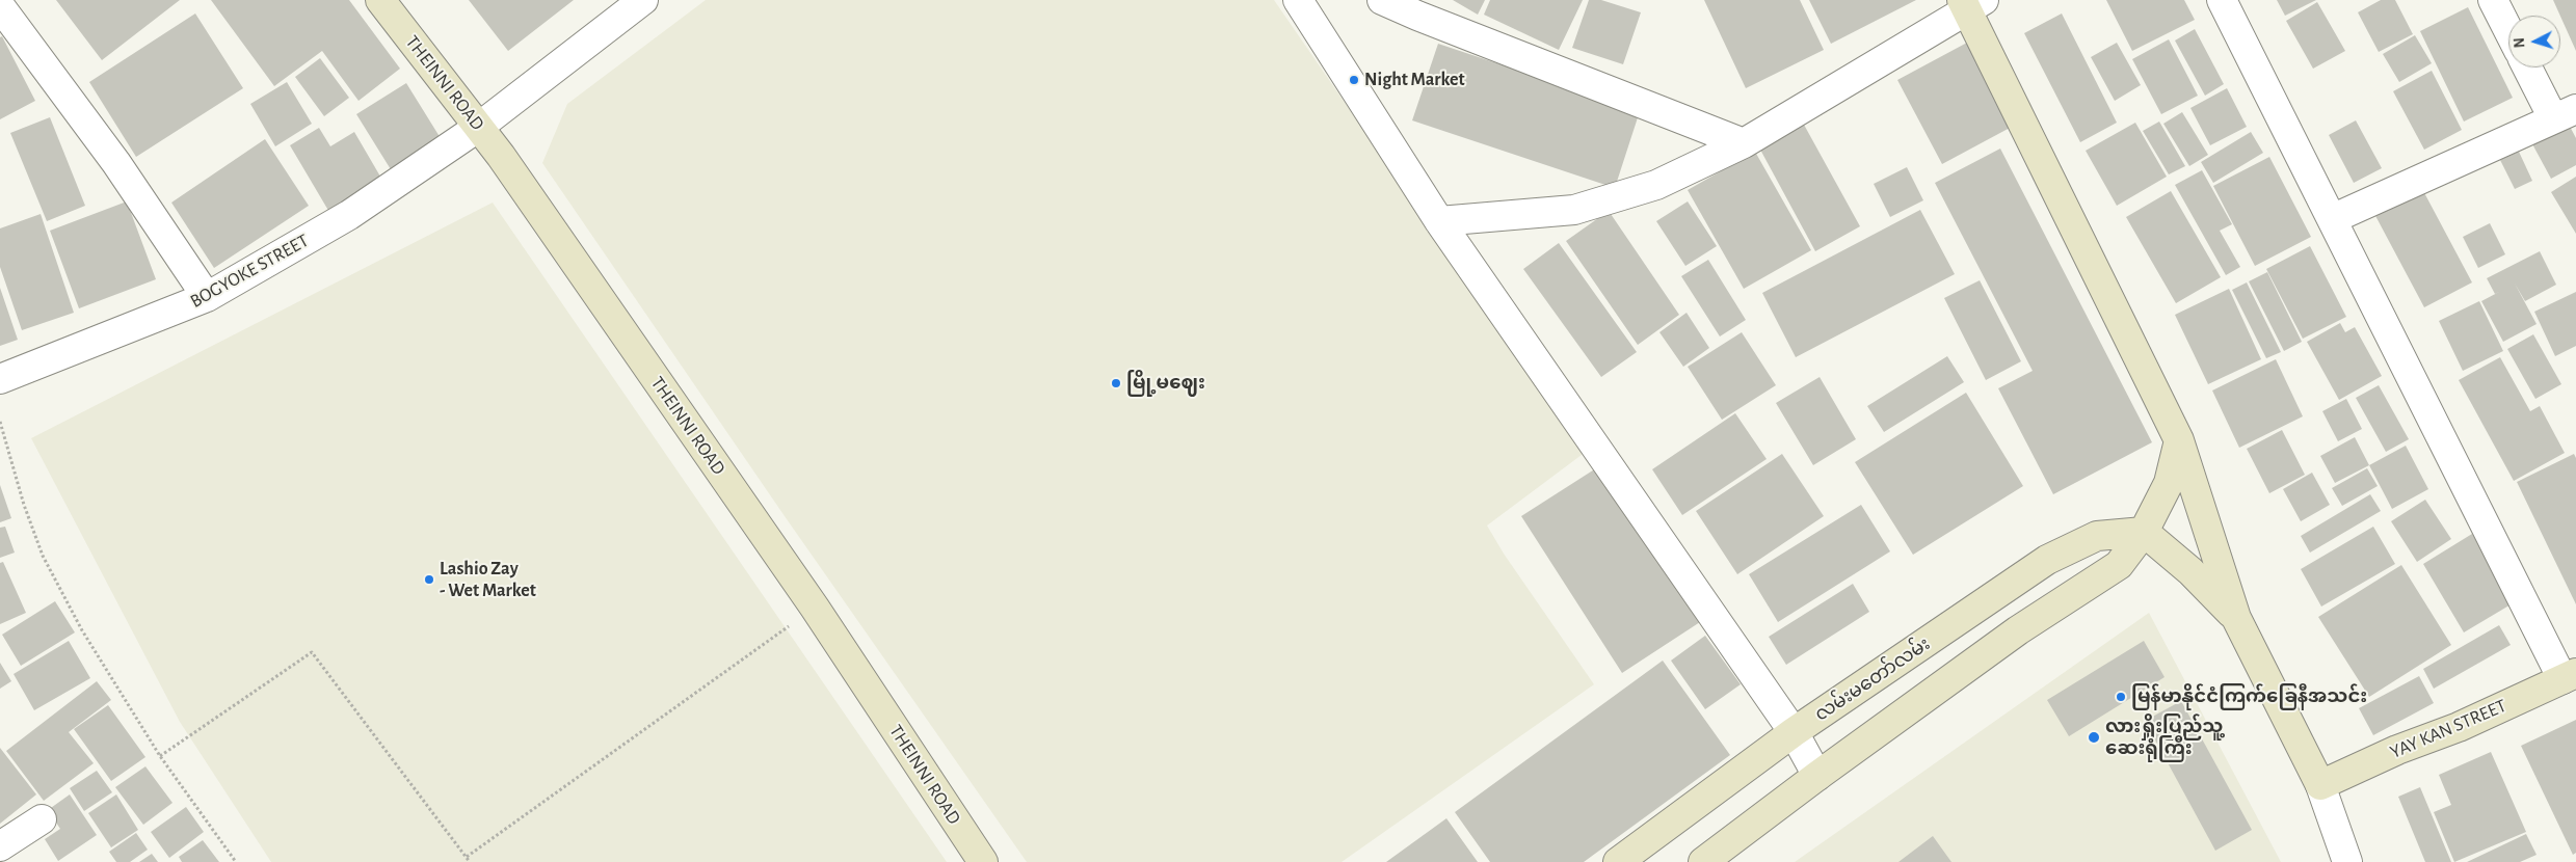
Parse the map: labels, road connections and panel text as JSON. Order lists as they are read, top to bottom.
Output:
{
  "streets": {
    "main road": ["THEINNI ROAD", "လမ်းမတော်လမ်း", "YAY KAN STREET"],
    "street": ["BOGYOKE STREET"]
  },
  "crossings": [
    ["THEINNI ROAD", "BOGYOKE STREET"]
  ],
  "places": [
    "Night Market",
    "မြို့မဈေး",
    "Lashio Zay - Wet Market",
    "မြန်မာနိုင်ငံကြက်ခြေနီအသင်း",
    "လားရှိုးပြည်သူ့ ဆေးရုံကြီး"
  ],
  "north": "left"
}
